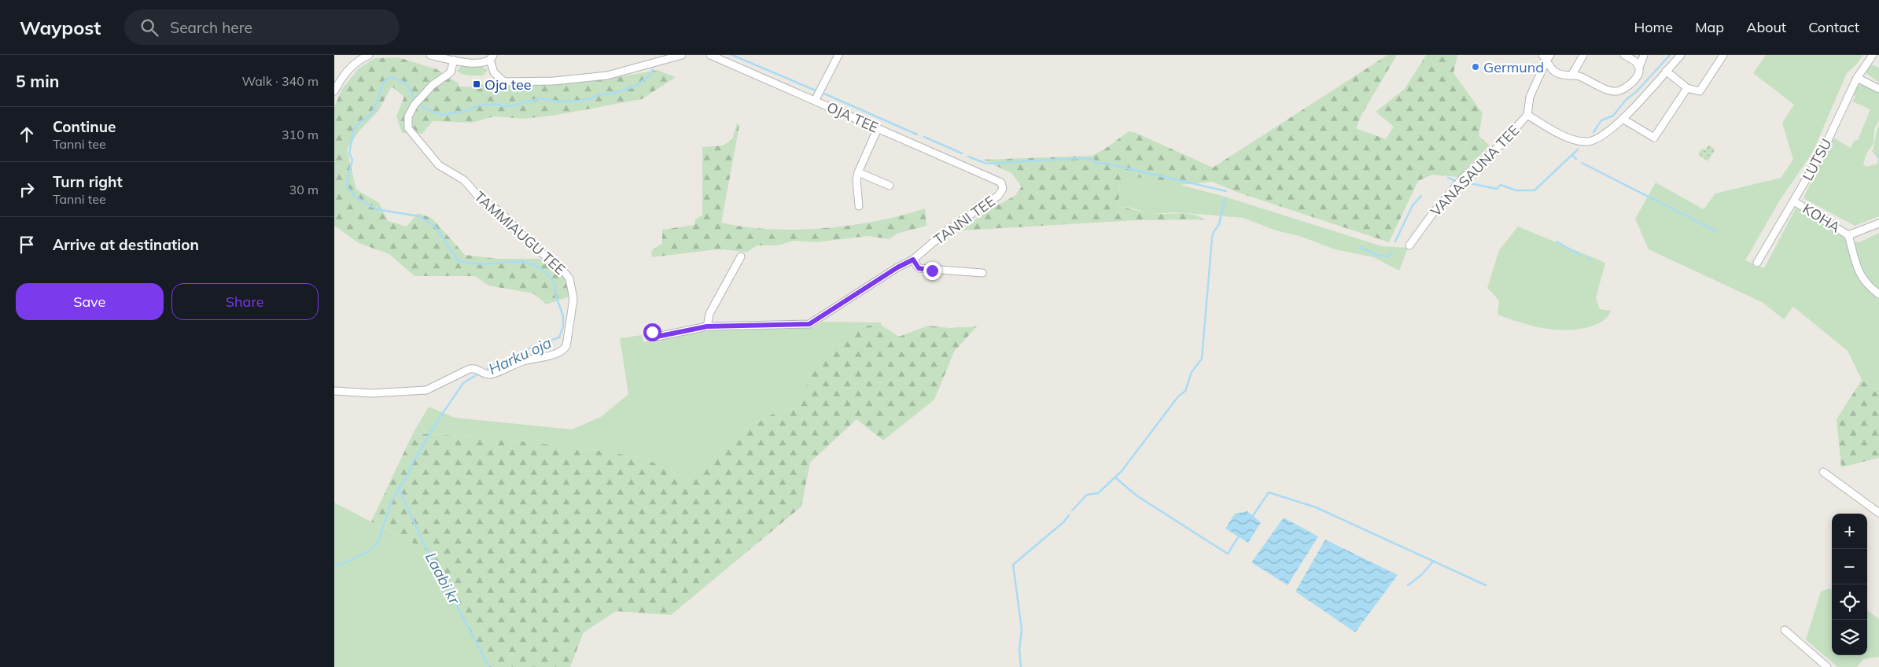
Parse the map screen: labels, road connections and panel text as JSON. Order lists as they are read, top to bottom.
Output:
{
  "streets": {
    "street": [
      "OJA TEE",
      "LUTSU",
      "VANASAUNA TEE",
      "KOHA",
      "TANNI TEE",
      "TAMMIAUGU TEE"
    ]
  },
  "crossings": [
    ["OJA TEE", "TANNI TEE"],
    ["LUTSU", "KOHA"]
  ],
  "water": ["Harku oja", "Laabi kr"],
  "places": {
    "other": ["Germund"],
    "transit": ["Oja tee"]
  },
  "page": {
    "header": "Waypost",
    "search": "Search here",
    "nav": [
      "Home",
      "Map",
      "About",
      "Contact"
    ],
    "heading": ["5 min", "Walk · 340 m"],
    "list": [
      ["Continue", "Tanni tee", "310 m"],
      ["Turn right", "Tanni tee", "30 m"],
      "Arrive at destination"
    ],
    "buttons": ["Save", "Share"],
    "map_buttons": ["+", "−"]
  }
}
